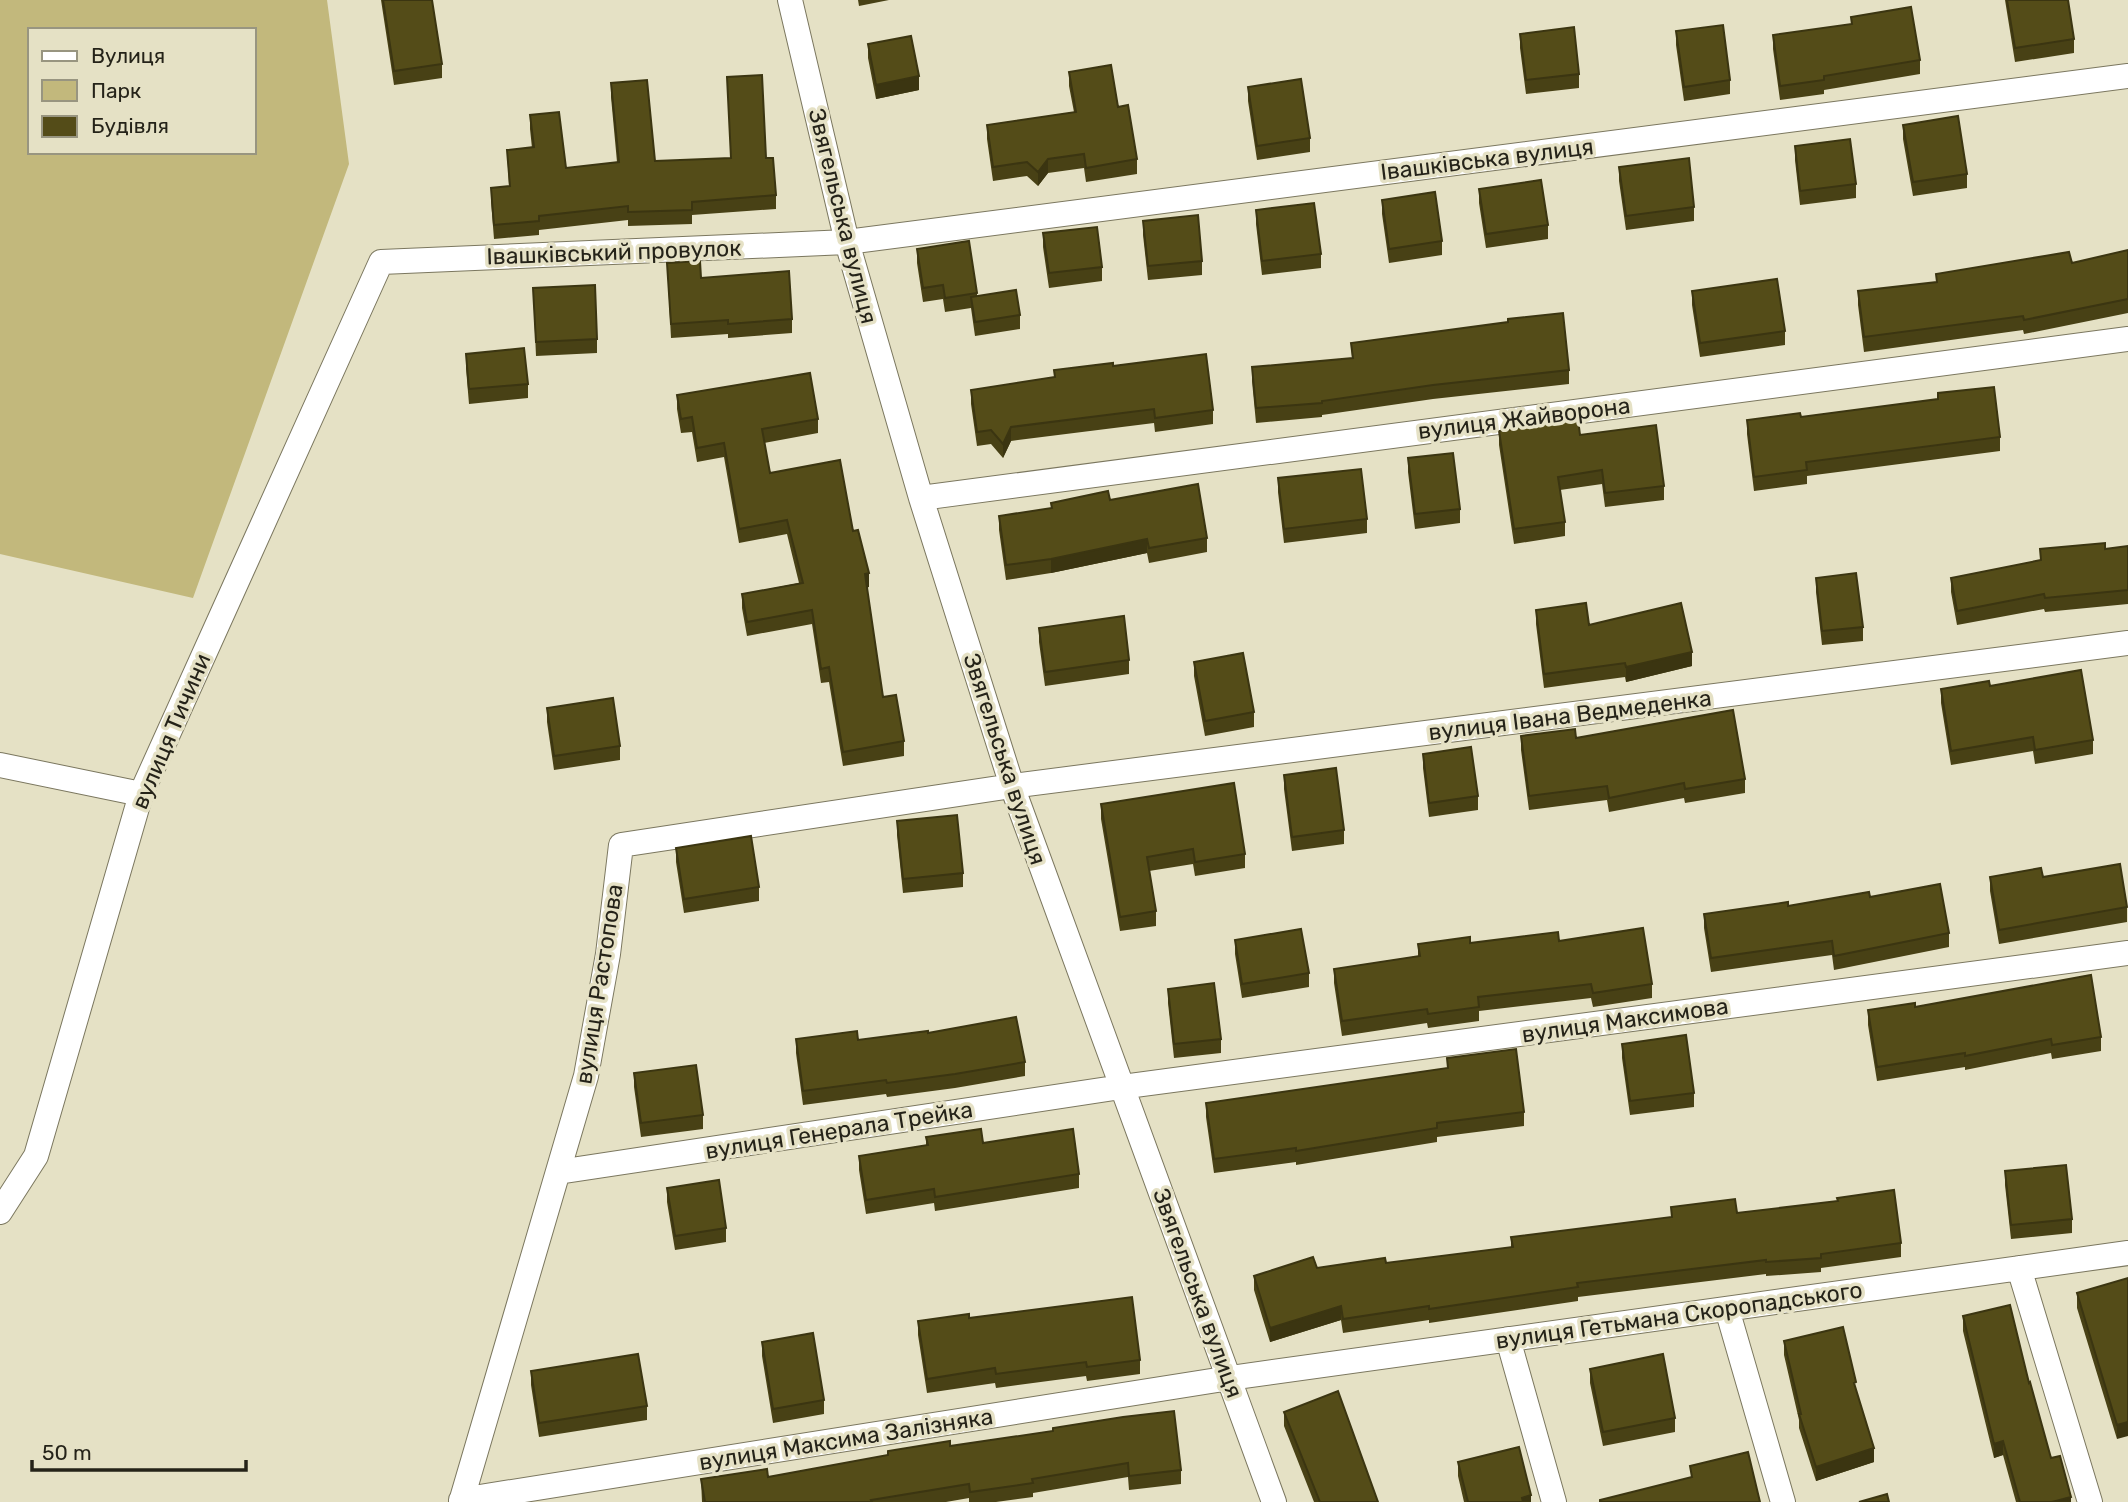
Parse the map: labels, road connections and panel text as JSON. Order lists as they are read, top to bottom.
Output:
{
  "streets": {
    "street": [
      "Івашківська вулиця",
      "Звягельська вулиця",
      "Івашківський провулок",
      "вулиця Жайворона",
      "вулиця Івана Ведмеденка",
      "вулиця Тичини",
      "вулиця Растопова",
      "вулиця Максимова",
      "вулиця Генерала Трейка",
      "вулиця Гетьмана Скоропадського",
      "вулиця Максима Залізняка"
    ]
  },
  "crossings": [
    ["Івашківська вулиця", "Звягельська вулиця"],
    ["Івашківська вулиця", "Івашківський провулок"],
    ["Звягельська вулиця", "Івашківський провулок"],
    ["Звягельська вулиця", "вулиця Жайворона"],
    ["Звягельська вулиця", "вулиця Івана Ведмеденка"],
    ["Звягельська вулиця", "вулиця Растопова"],
    ["Звягельська вулиця", "вулиця Максимова"],
    ["Звягельська вулиця", "вулиця Генерала Трейка"],
    ["Звягельська вулиця", "вулиця Гетьмана Скоропадського"],
    ["Звягельська вулиця", "вулиця Максима Залізняка"],
    ["Івашківський провулок", "вулиця Тичини"],
    ["вулиця Івана Ведмеденка", "вулиця Растопова"],
    ["вулиця Растопова", "вулиця Генерала Трейка"],
    ["вулиця Растопова", "вулиця Максима Залізняка"],
    ["вулиця Максимова", "вулиця Генерала Трейка"],
    ["вулиця Гетьмана Скоропадського", "вулиця Максима Залізняка"]
  ],
  "legend": ["Вулиця", "Парк", "Будівля"],
  "scale_bar": "50 m"
}
